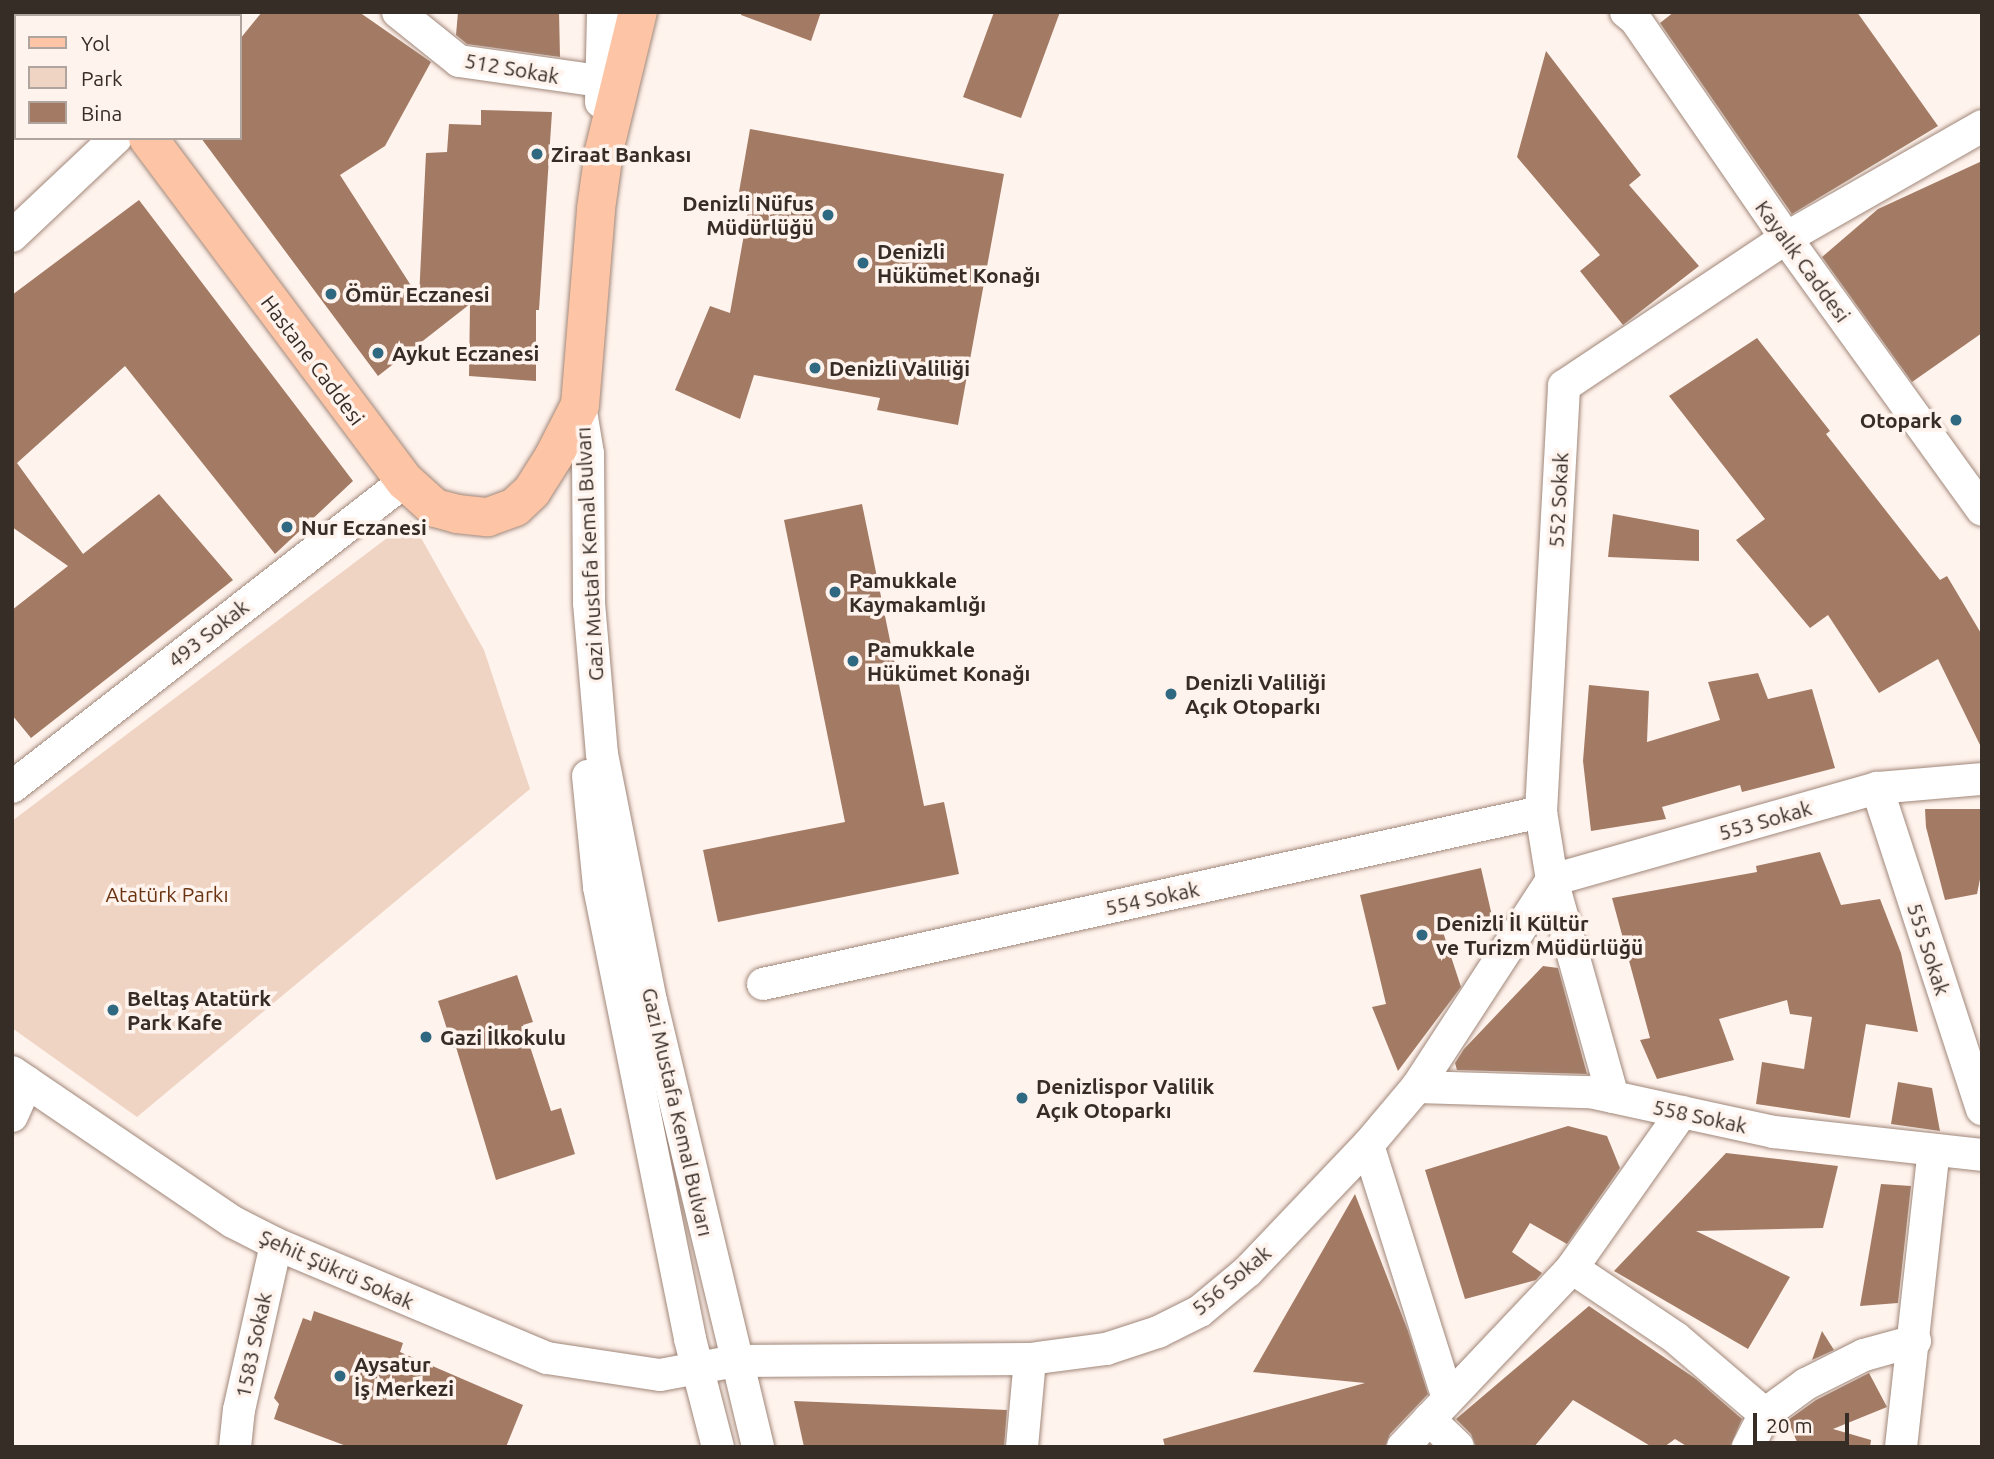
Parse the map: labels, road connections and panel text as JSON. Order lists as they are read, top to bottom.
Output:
{
  "streets": {
    "main road": ["Hastane Caddesi"],
    "street": [
      "512 Sokak",
      "Kayalık Caddesi",
      "552 Sokak",
      "Gazi Mustafa Kemal Bulvarı",
      "493 Sokak",
      "553 Sokak",
      "554 Sokak",
      "555 Sokak",
      "558 Sokak",
      "Şehit Şükrü Sokak",
      "556 Sokak",
      "1583 Sokak"
    ]
  },
  "crossings": [
    ["Kayalık Caddesi", "552 Sokak"],
    ["Hastane Caddesi", "Gazi Mustafa Kemal Bulvarı"],
    ["Hastane Caddesi", "493 Sokak"],
    ["552 Sokak", "553 Sokak"],
    ["552 Sokak", "554 Sokak"],
    ["552 Sokak", "558 Sokak"],
    ["552 Sokak", "556 Sokak"],
    ["Gazi Mustafa Kemal Bulvarı", "Şehit Şükrü Sokak"],
    ["Gazi Mustafa Kemal Bulvarı", "556 Sokak"],
    ["553 Sokak", "555 Sokak"],
    ["553 Sokak", "556 Sokak"],
    ["558 Sokak", "556 Sokak"],
    ["Şehit Şükrü Sokak", "556 Sokak"],
    ["Şehit Şükrü Sokak", "1583 Sokak"]
  ],
  "parks": ["Atatürk Parkı"],
  "places": [
    "Ziraat Bankası",
    "Denizli Nüfus Müdürlüğü",
    "Denizli Hükümet Konağı",
    "Ömür Eczanesi",
    "Aykut Eczanesi",
    "Denizli Valiliği",
    "Otopark",
    "Nur Eczanesi",
    "Pamukkale Kaymakamlığı",
    "Pamukkale Hükümet Konağı",
    "Denizli Valiliği Açık Otoparkı",
    "Denizli İl Kültür ve Turizm Müdürlüğü",
    "Beltaş Atatürk Park Kafe",
    "Gazi İlkokulu",
    "Denizlispor Valilik Açık Otoparkı",
    "Aysatur İş Merkezi"
  ],
  "legend": ["Yol", "Park", "Bina"],
  "scale_bar": "20 m"
}
